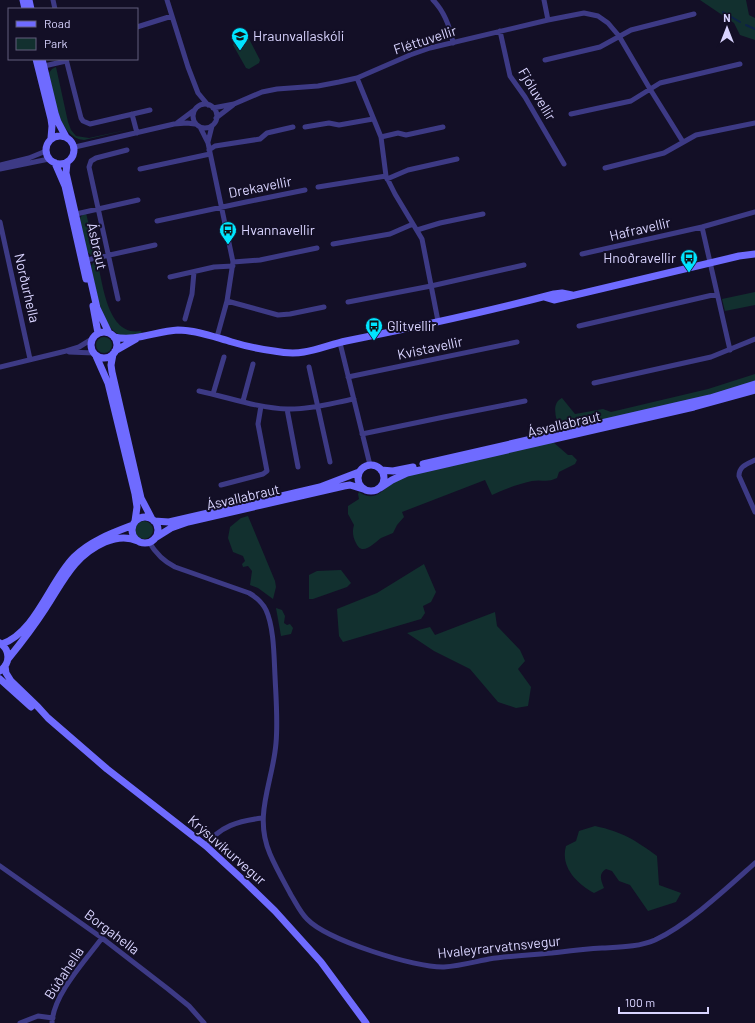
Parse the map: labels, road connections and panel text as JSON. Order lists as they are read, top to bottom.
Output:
{
  "streets": {
    "main road": ["Ásbraut", "Ásvallabraut", "Krýsuvíkurvegur"],
    "street": [
      "Fléttuvellir",
      "Fjóluvellir",
      "Drekavellir",
      "Hafravellir",
      "Norðurhella",
      "Kvistavellir",
      "Borgahella",
      "Hvaleyrarvatnsvegur",
      "Búðahella"
    ]
  },
  "crossings": [
    ["Fléttuvellir", "Fjóluvellir"],
    ["Fléttuvellir", "Drekavellir"],
    ["Ásvallabraut", "Hvaleyrarvatnsvegur"],
    ["Borgahella", "Búðahella"]
  ],
  "places": {
    "school or university": ["Hraunvallaskóli"],
    "bus stop": ["Hvannavellir", "Hnoðravellir", "Glitvellir"]
  },
  "legend": ["Road", "Park"],
  "scale_bar": "100 m",
  "north": "top"
}
